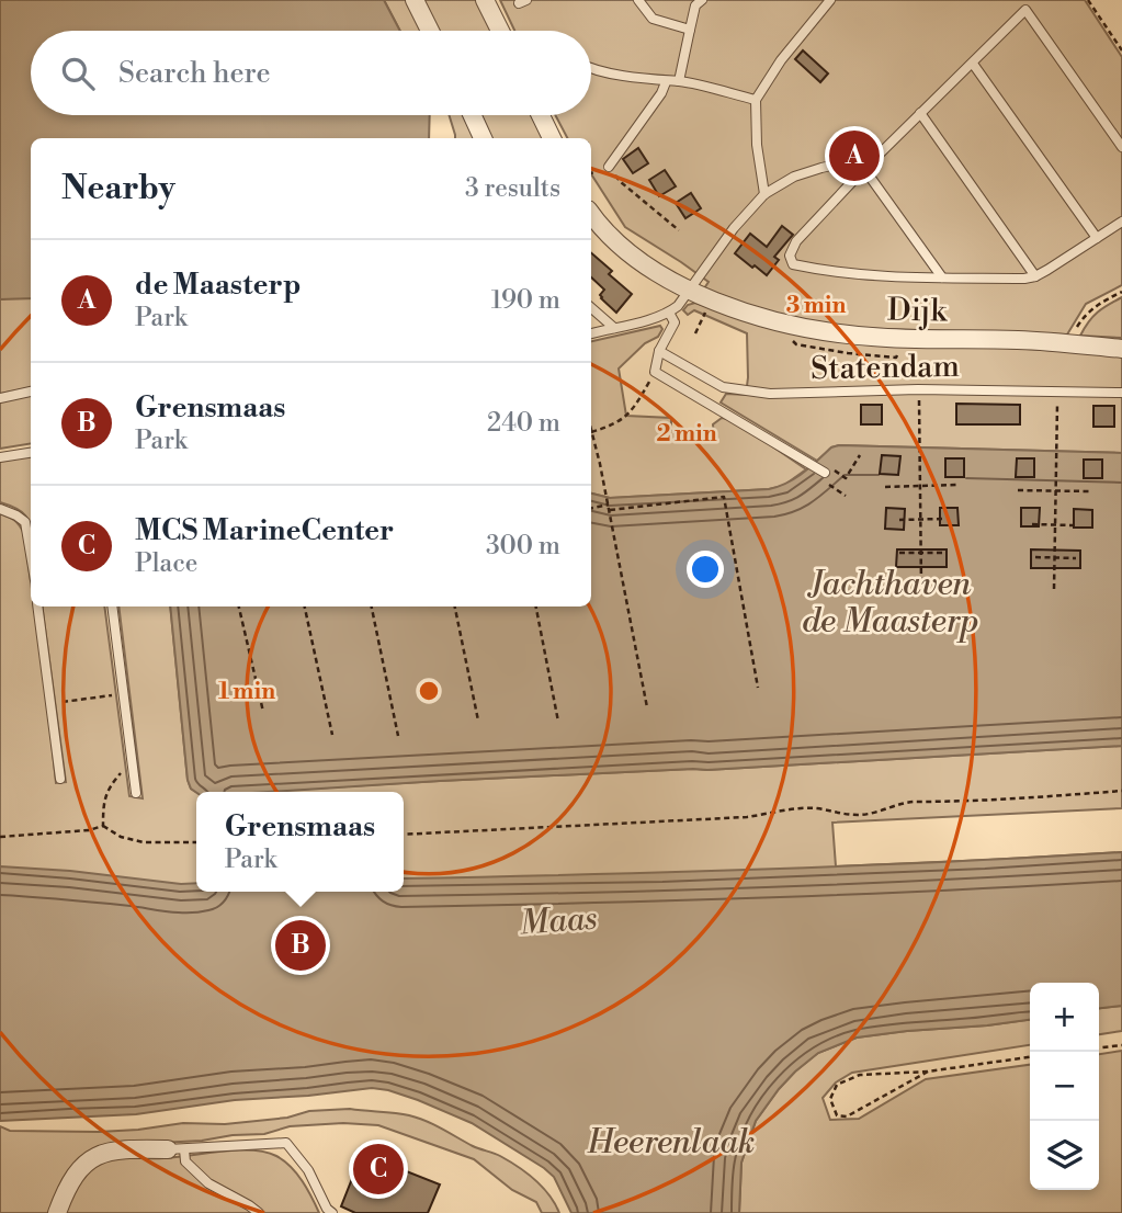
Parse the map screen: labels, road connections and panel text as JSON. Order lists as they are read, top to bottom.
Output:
{
  "streets": {
    "street": ["Dijk"],
    "lane": ["Statendam"]
  },
  "water": ["Jachthaven de Maasterp", "Maas", "Heerenlaak"],
  "page": {
    "search": "Search here",
    "pins": ["A", "B", "C"],
    "heading": ["Nearby", "3 results"],
    "list": [
      {
        "mark": "A",
        "name": "de Maasterp",
        "note": "Park",
        "value": "190 m"
      },
      {
        "mark": "B",
        "name": "Grensmaas",
        "note": "Park",
        "value": "240 m"
      },
      {
        "mark": "C",
        "name": "MCS MarineCenter",
        "note": "Place",
        "value": "300 m"
      }
    ],
    "popup": ["Grensmaas", "Park"],
    "map_buttons": ["+", "−"]
  },
  "rings": ["3 min", "2 min", "1 min"]
}
